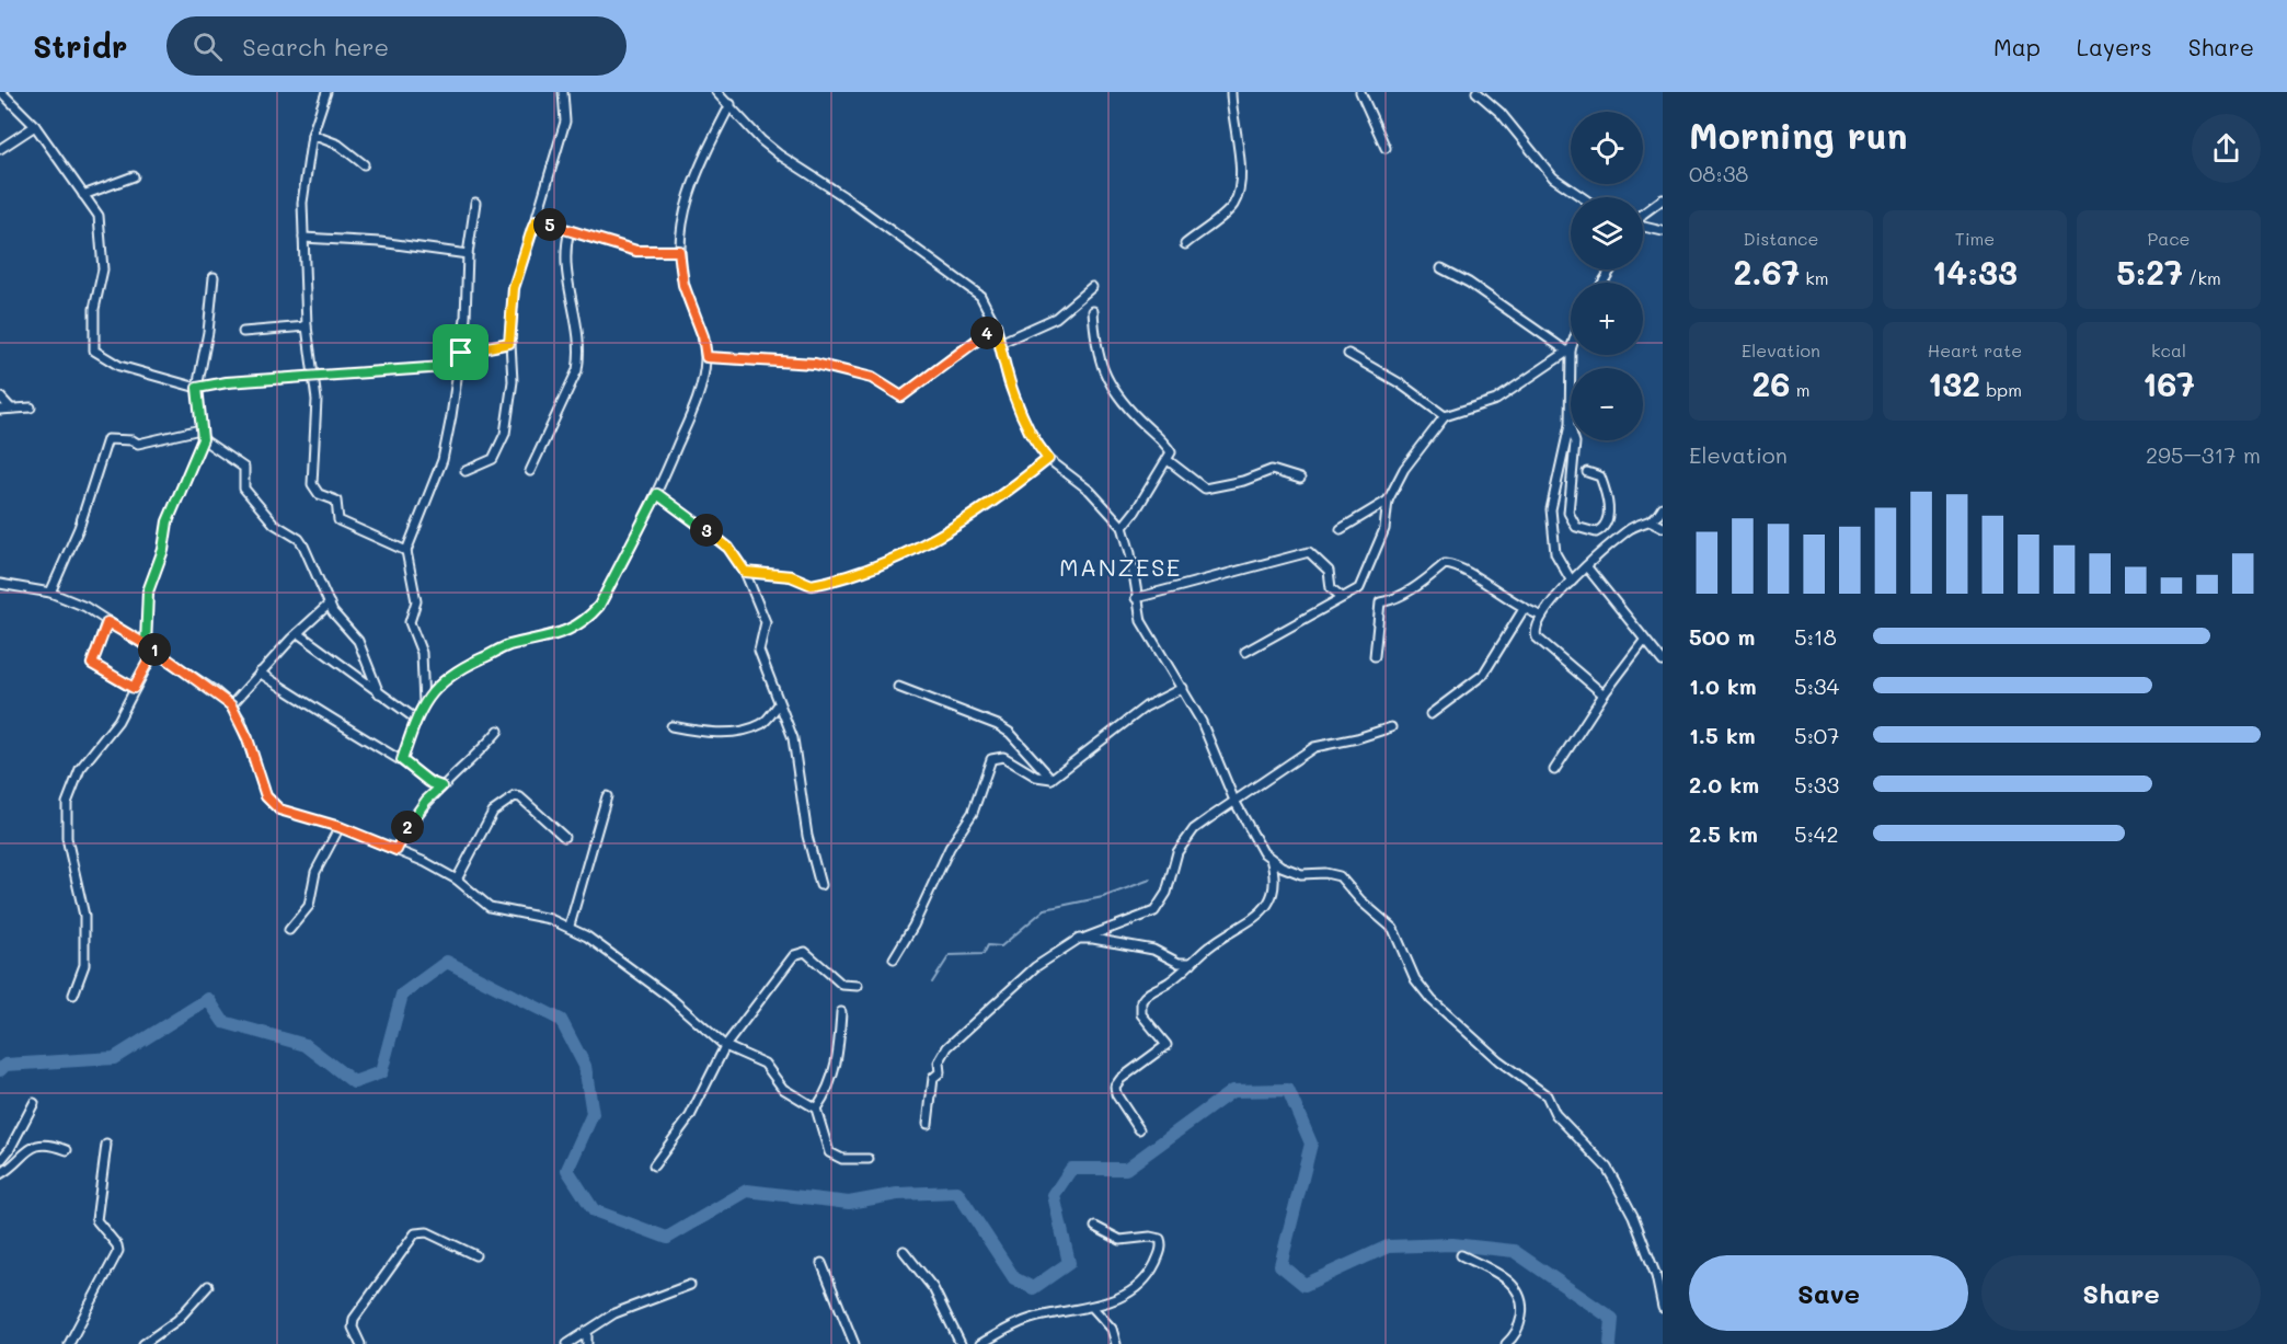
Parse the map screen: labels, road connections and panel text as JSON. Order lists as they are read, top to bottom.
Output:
{
  "districts": ["MANZESE"],
  "page": {
    "header": "Stridr",
    "search": "Search here",
    "nav": ["Map", "Layers", "Share"],
    "heading": ["Morning run", "08:38"],
    "map_buttons": ["+", "−"],
    "stats": [
      ["Distance", "2.67 km"],
      ["Time", "14:33"],
      ["Pace", "5:27 /km"],
      ["Elevation", "26 m"],
      ["Heart rate", "132 bpm"],
      ["kcal", "167"]
    ],
    "pins": [
      "5",
      "4",
      "3",
      "1",
      "2"
    ],
    "chart": ["Elevation", "295–317 m"],
    "list": [
      {
        "name": "500 m",
        "note": "5:18"
      },
      {
        "name": "1.0 km",
        "note": "5:34"
      },
      {
        "name": "1.5 km",
        "note": "5:07"
      },
      {
        "name": "2.0 km",
        "note": "5:33"
      },
      {
        "name": "2.5 km",
        "note": "5:42"
      }
    ],
    "buttons": ["Save", "Share"]
  }
}
